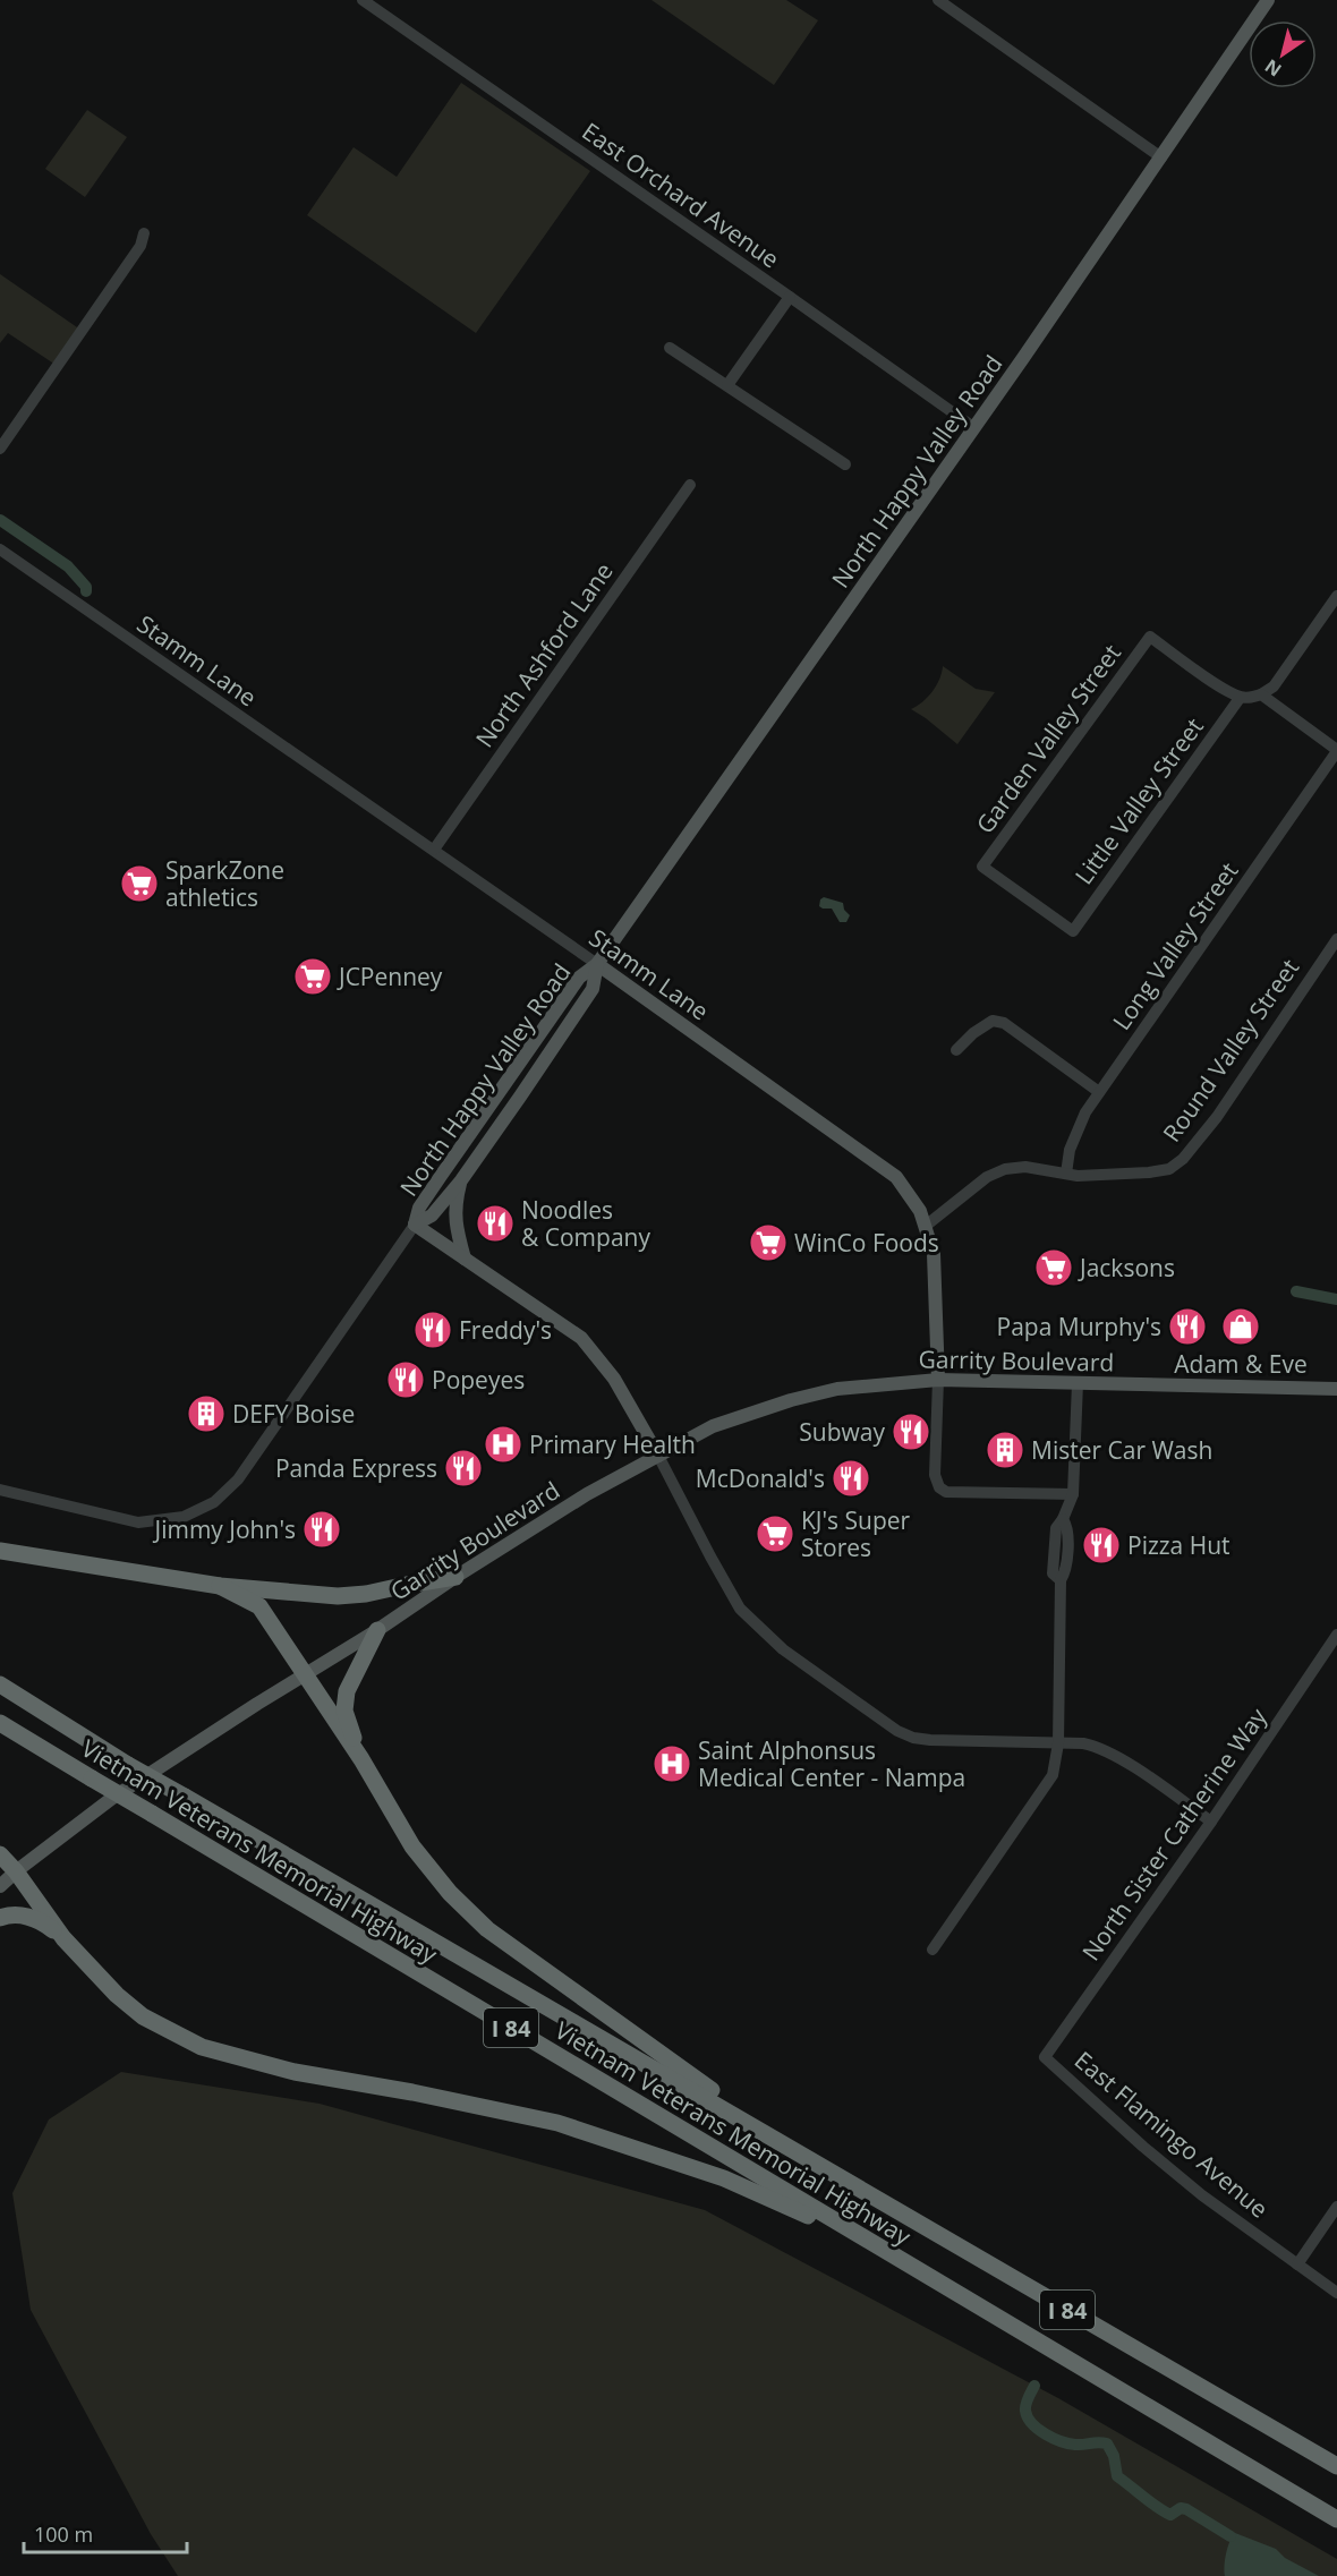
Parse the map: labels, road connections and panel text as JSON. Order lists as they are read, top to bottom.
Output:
{
  "streets": {
    "highway": ["Vietnam Veterans Memorial Highway", "I 84"],
    "main road": ["North Happy Valley Road", "Stamm Lane", "Garrity Boulevard"],
    "street": [
      "East Orchard Avenue",
      "North Ashford Lane",
      "Garden Valley Street",
      "Little Valley Street",
      "Long Valley Street",
      "Round Valley Street",
      "North Sister Catherine Way",
      "East Flamingo Avenue"
    ]
  },
  "crossings": [
    ["East Orchard Avenue", "North Happy Valley Road"],
    ["North Happy Valley Road", "Stamm Lane"],
    ["North Ashford Lane", "Stamm Lane"],
    ["Stamm Lane", "Round Valley Street"],
    ["Stamm Lane", "Garrity Boulevard"],
    ["Garden Valley Street", "Little Valley Street"],
    ["Long Valley Street", "Round Valley Street"],
    ["North Sister Catherine Way", "East Flamingo Avenue"]
  ],
  "places": {
    "supermarket": [
      "SparkZone athletics",
      "JCPenney",
      "WinCo Foods",
      "Jacksons",
      "KJ's Super Stores"
    ],
    "restaurant": [
      "Noodles & Company",
      "Papa Murphy's",
      "Freddy's",
      "Popeyes",
      "Subway",
      "Panda Express",
      "McDonald's",
      "Jimmy John's",
      "Pizza Hut"
    ],
    "shop": ["Adam & Eve"],
    "building": ["DEFY Boise", "Mister Car Wash"],
    "hospital": ["Primary Health", "Saint Alphonsus Medical Center - Nampa"]
  },
  "scale_bar": "100 m",
  "north": "bottom left"
}
